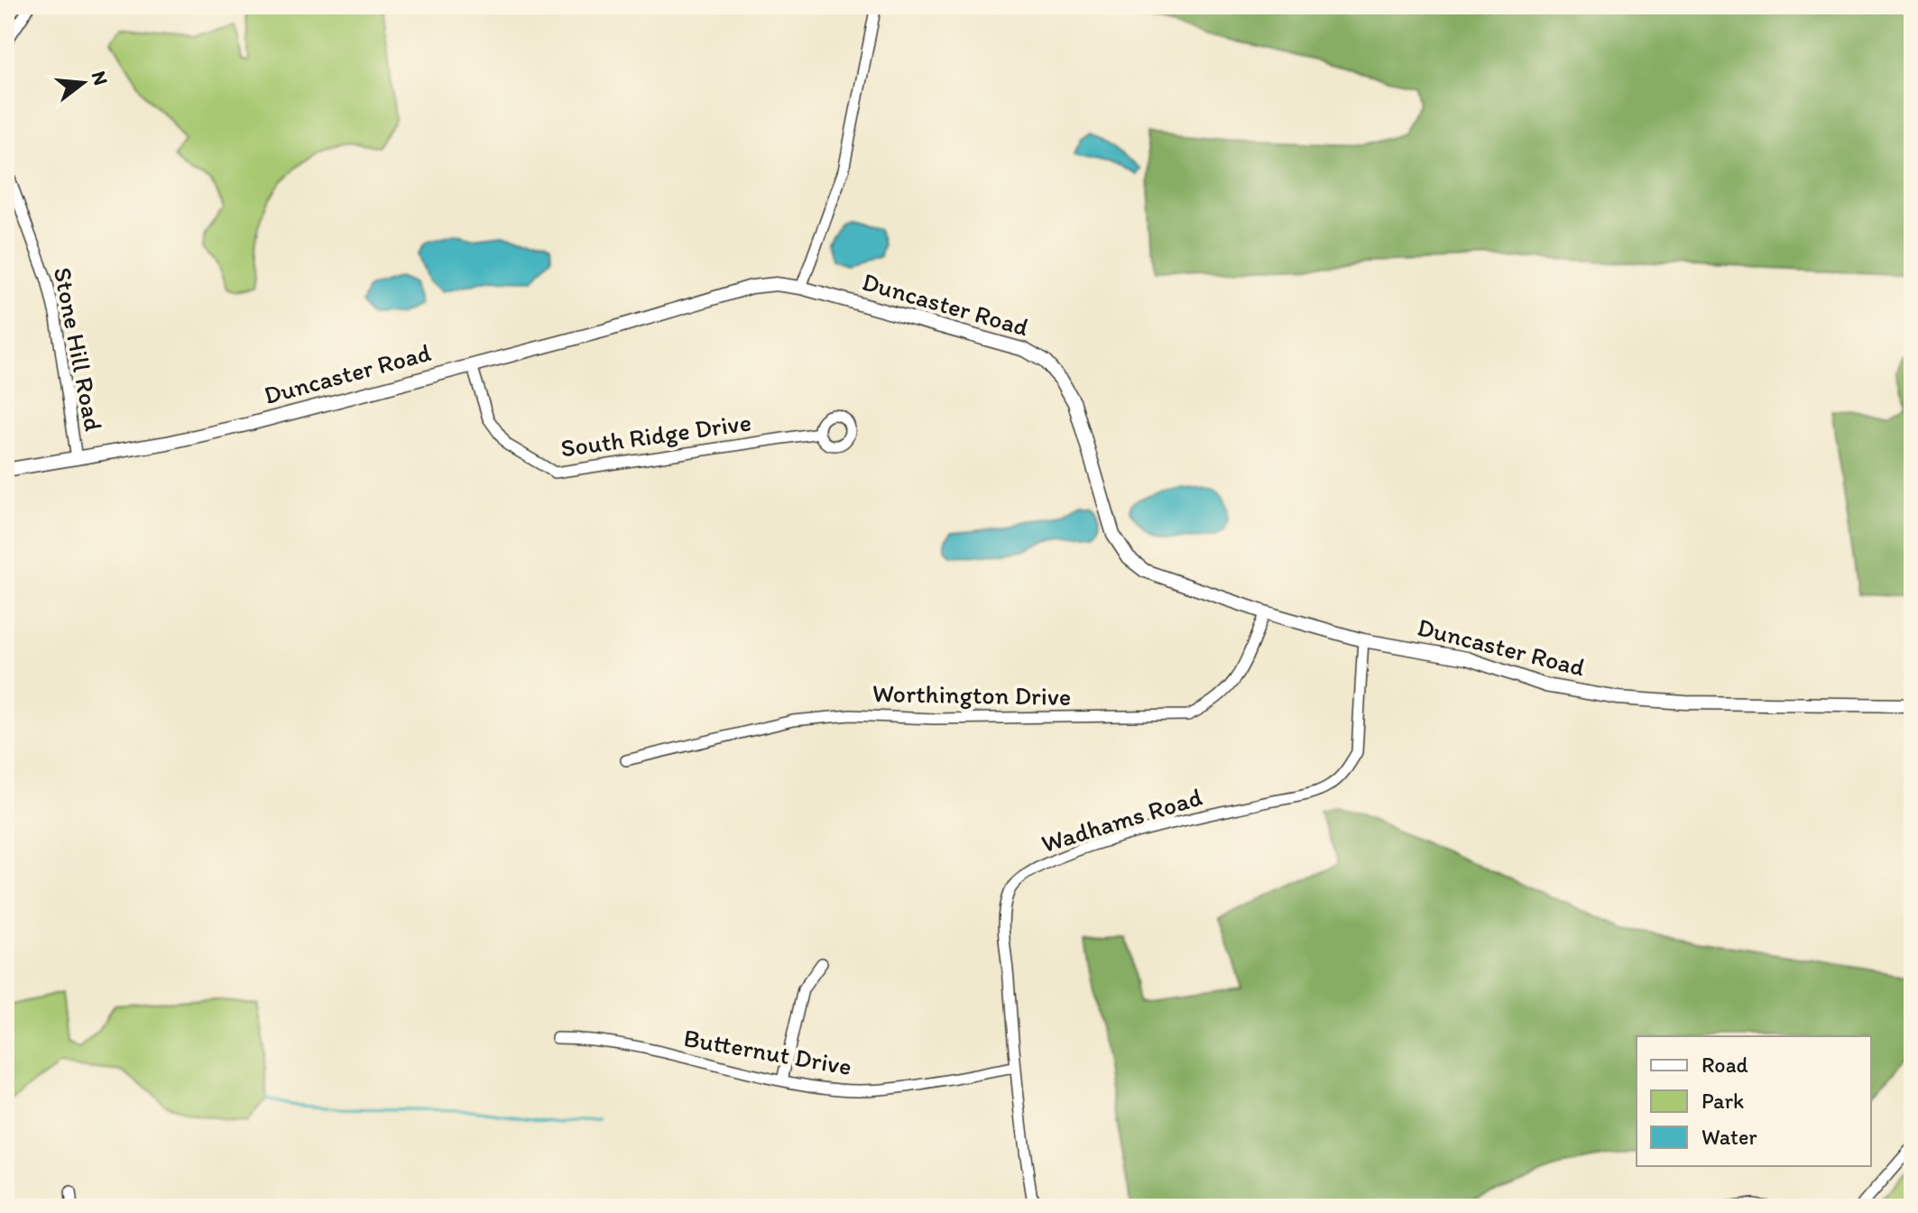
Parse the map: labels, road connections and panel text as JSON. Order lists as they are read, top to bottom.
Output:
{
  "streets": {
    "street": [
      "Duncaster Road",
      "Stone Hill Road",
      "South Ridge Drive",
      "Worthington Drive",
      "Wadhams Road",
      "Butternut Drive"
    ]
  },
  "crossings": [
    ["Duncaster Road", "Stone Hill Road"],
    ["Duncaster Road", "South Ridge Drive"],
    ["Duncaster Road", "Worthington Drive"],
    ["Duncaster Road", "Wadhams Road"],
    ["Wadhams Road", "Butternut Drive"]
  ],
  "legend": ["Road", "Park", "Water"],
  "north": "right"
}
